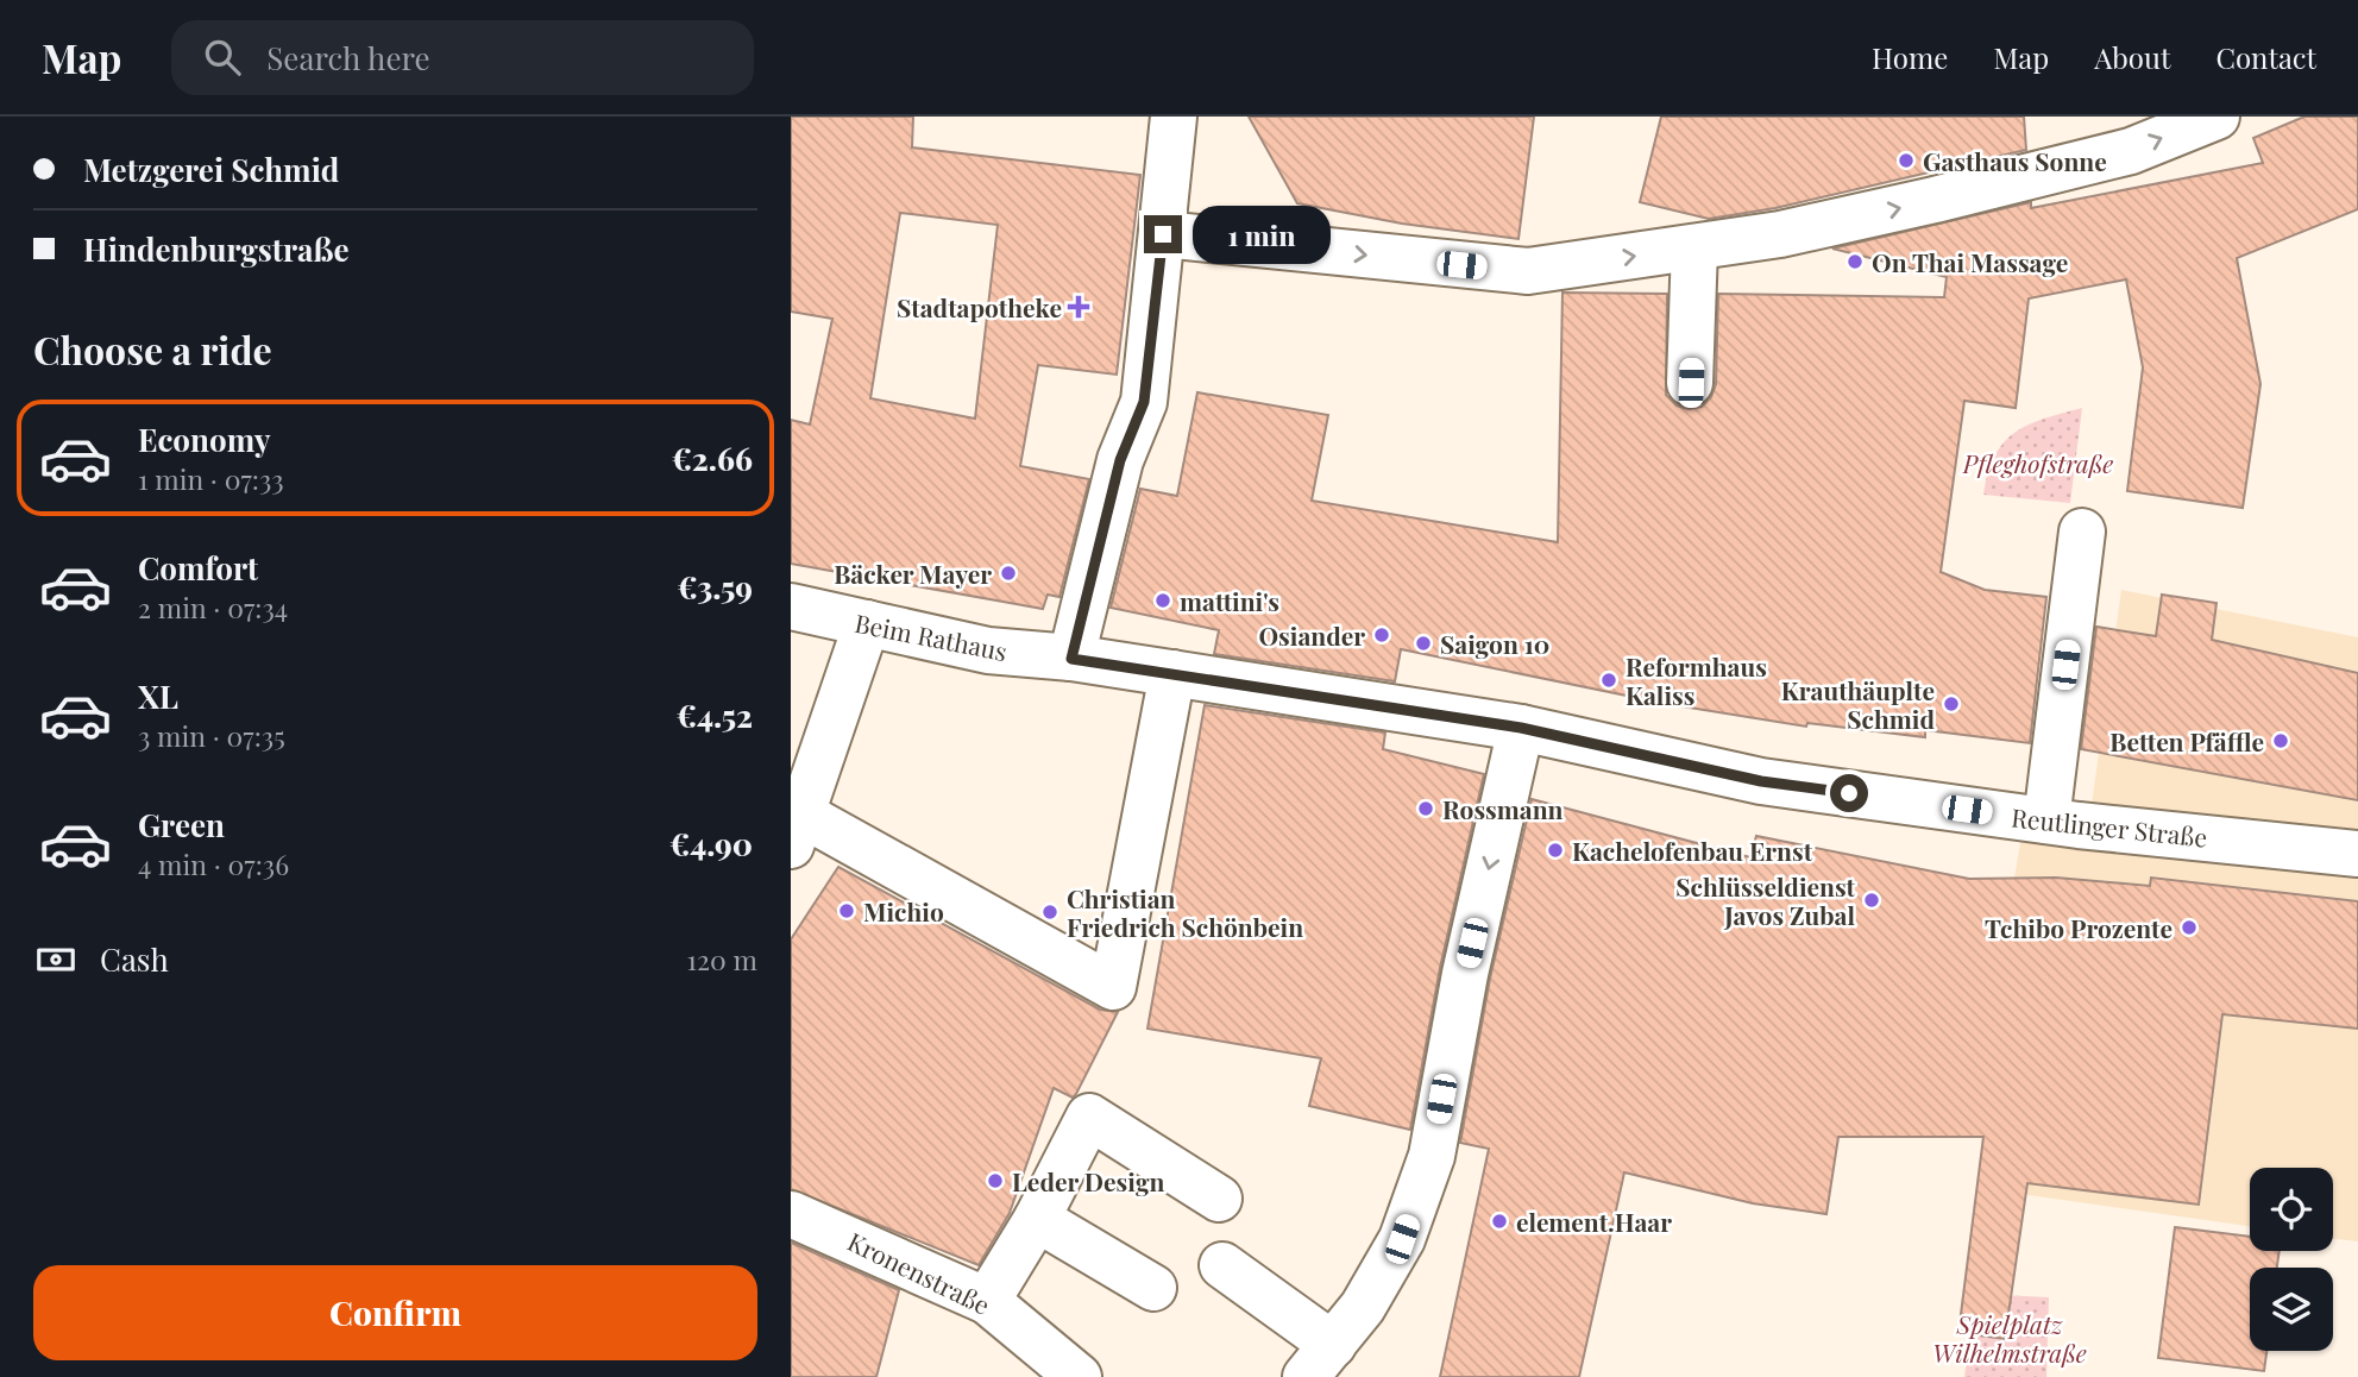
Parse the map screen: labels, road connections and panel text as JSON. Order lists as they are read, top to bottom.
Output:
{
  "streets": {
    "street": ["Beim Rathaus", "Reutlinger Straße", "Kronenstraße"]
  },
  "crossings": [
    ["Beim Rathaus", "Reutlinger Straße"]
  ],
  "parks": ["Pfleghofstraße", "Spielplatz Wilhelmstraße"],
  "places": {
    "other": [
      "Gasthaus Sonne",
      "On Thai Massage",
      "Bäcker Mayer",
      "mattini's",
      "Osiander",
      "Saigon 10",
      "Reformhaus Kaliss",
      "Krauthäuplte Schmid",
      "Betten Pfäffle",
      "Rossmann",
      "Kachelofenbau Ernst",
      "Schlüsseldienst Javos Zubal",
      "Michio",
      "Christian Friedrich Schönbein",
      "Tchibo Prozente",
      "Leder Design",
      "element.Haar"
    ],
    "health": ["Stadtapotheke"]
  },
  "page": {
    "header": "Map",
    "search": "Search here",
    "nav": [
      "Home",
      "Map",
      "About",
      "Contact"
    ],
    "banner": ["Metzgerei Schmid", "Hindenburgstraße"],
    "bubble": "1 min",
    "heading": "Choose a ride",
    "list": [
      {
        "name": "Economy",
        "note": "1 min · 07:33",
        "value": "€2.66"
      },
      {
        "name": "Comfort",
        "note": "2 min · 07:34",
        "value": "€3.59"
      },
      {
        "name": "XL",
        "note": "3 min · 07:35",
        "value": "€4.52"
      },
      {
        "name": "Green",
        "note": "4 min · 07:36",
        "value": "€4.90"
      }
    ],
    "pay": ["Cash", "120 m"],
    "buttons": "Confirm"
  }
}
